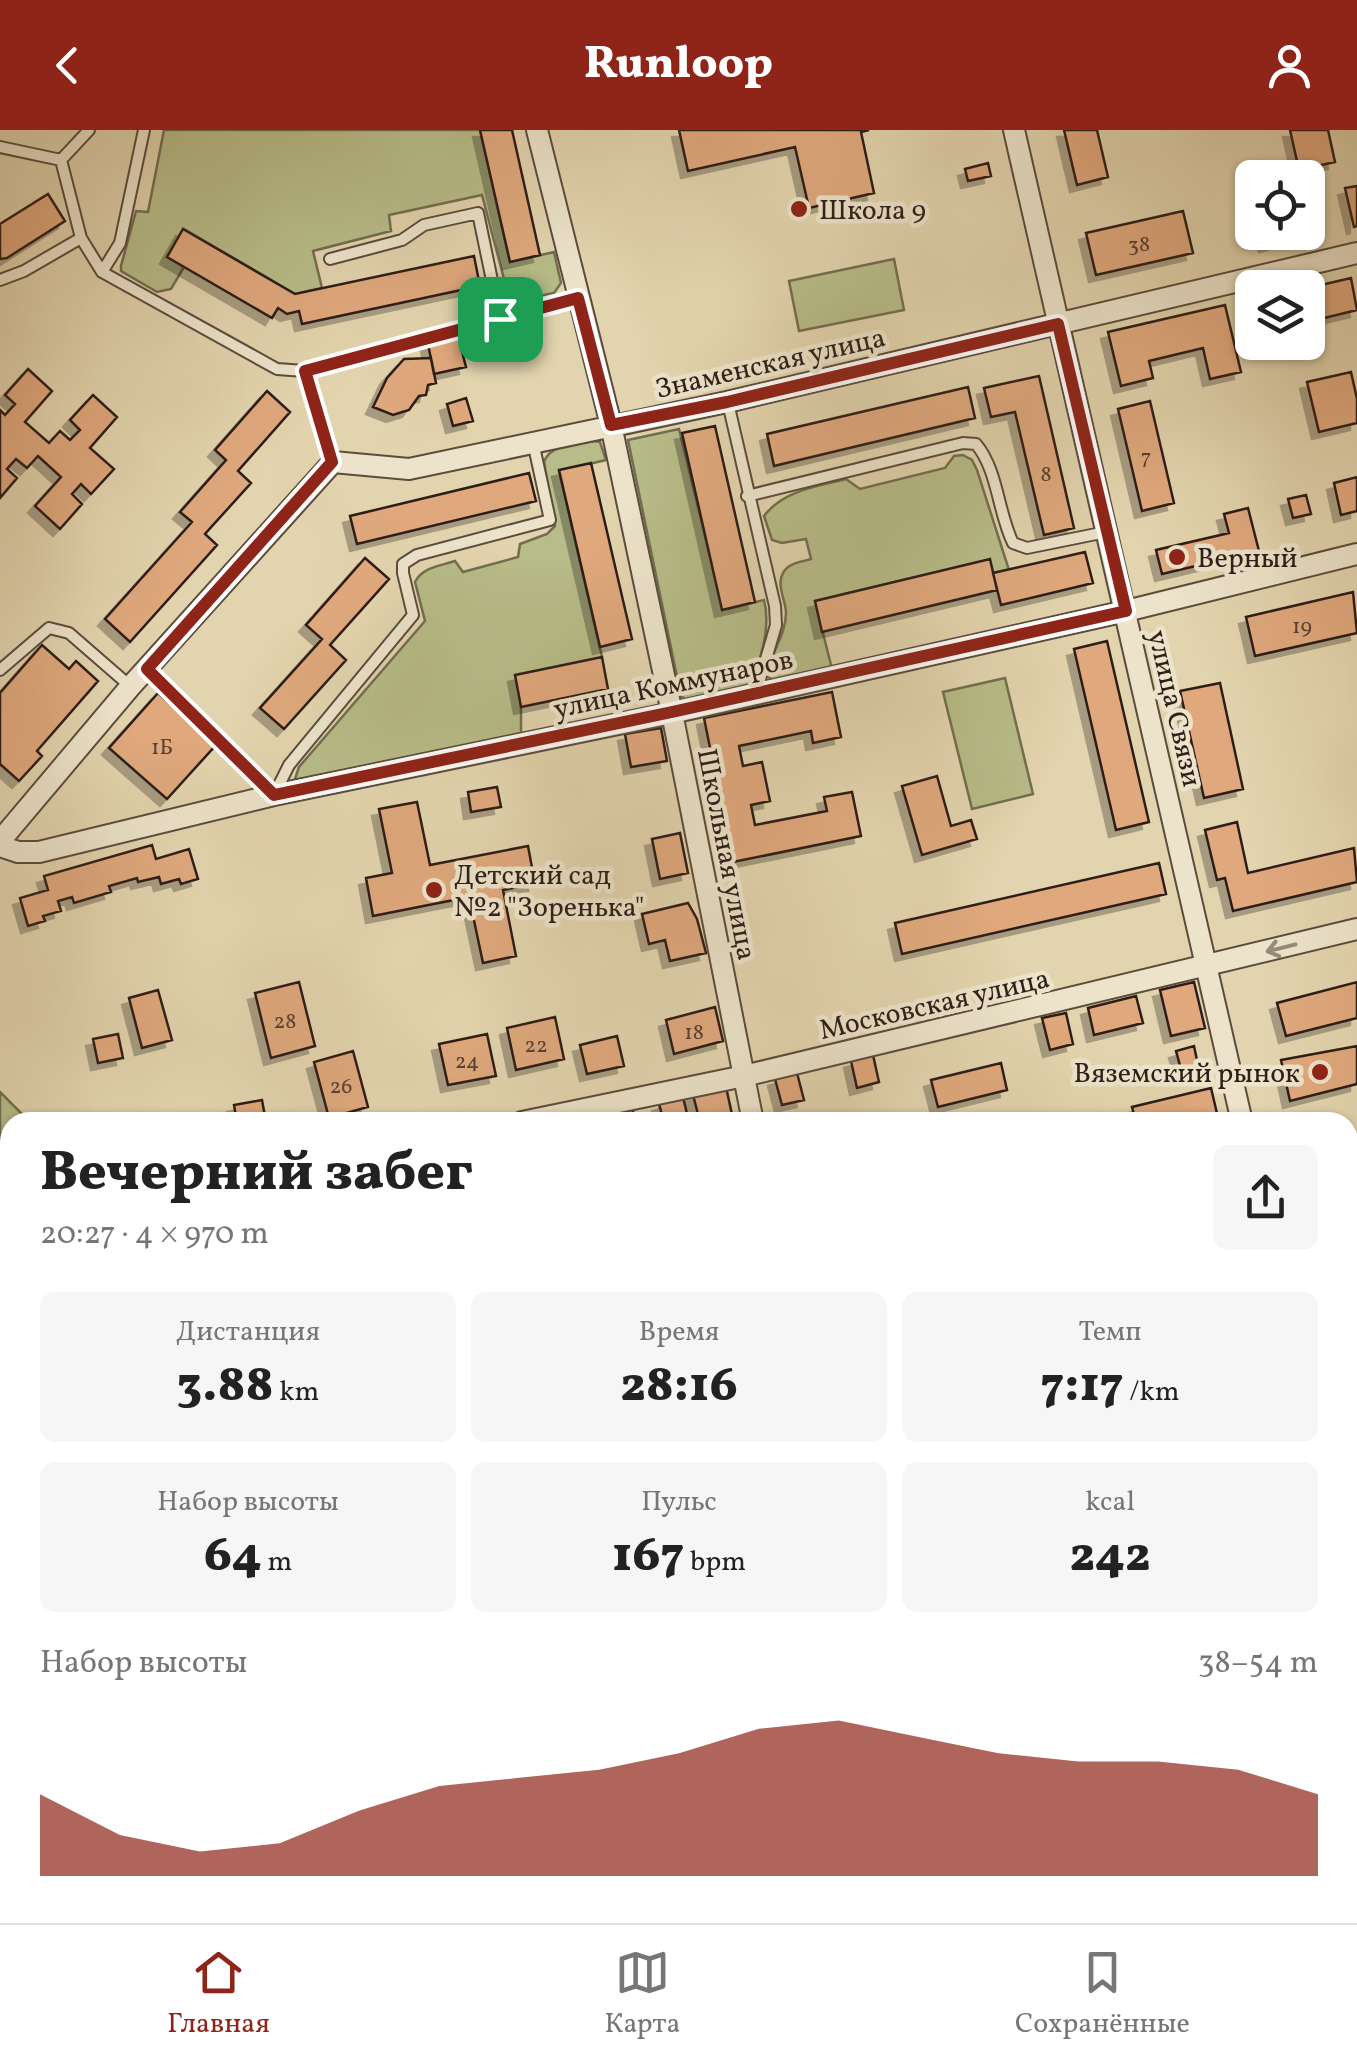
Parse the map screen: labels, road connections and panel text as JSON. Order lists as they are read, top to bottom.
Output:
{
  "streets": {
    "street": [
      "Знаменская улица",
      "улица Коммунаров",
      "улица Связи",
      "Школьная улица",
      "Московская улица"
    ]
  },
  "crossings": [
    ["Знаменская улица", "улица Связи"],
    ["Знаменская улица", "Школьная улица"],
    ["улица Коммунаров", "улица Связи"],
    ["улица Коммунаров", "Школьная улица"],
    ["улица Связи", "Московская улица"],
    ["Школьная улица", "Московская улица"]
  ],
  "places": [
    "Школа 9",
    "Верный",
    "Детский сад №2 \"Зоренька\"",
    "Вяземский рынок"
  ],
  "house_numbers": [
    "38",
    "7",
    "8",
    "19",
    "1Б",
    "28",
    "18",
    "22",
    "24",
    "26"
  ],
  "page": {
    "header": "Runloop",
    "heading": ["Вечерний забег", "20:27 · 4 × 970 m"],
    "stats": [
      ["Дистанция", "3.88 km"],
      ["Время", "28:16"],
      ["Темп", "7:17 /km"],
      ["Набор высоты", "64 m"],
      ["Пульс", "167 bpm"],
      ["kcal", "242"]
    ],
    "chart": ["Набор высоты", "38–54 m"],
    "tabs": ["Главная", "Карта", "Сохранённые"]
  }
}
